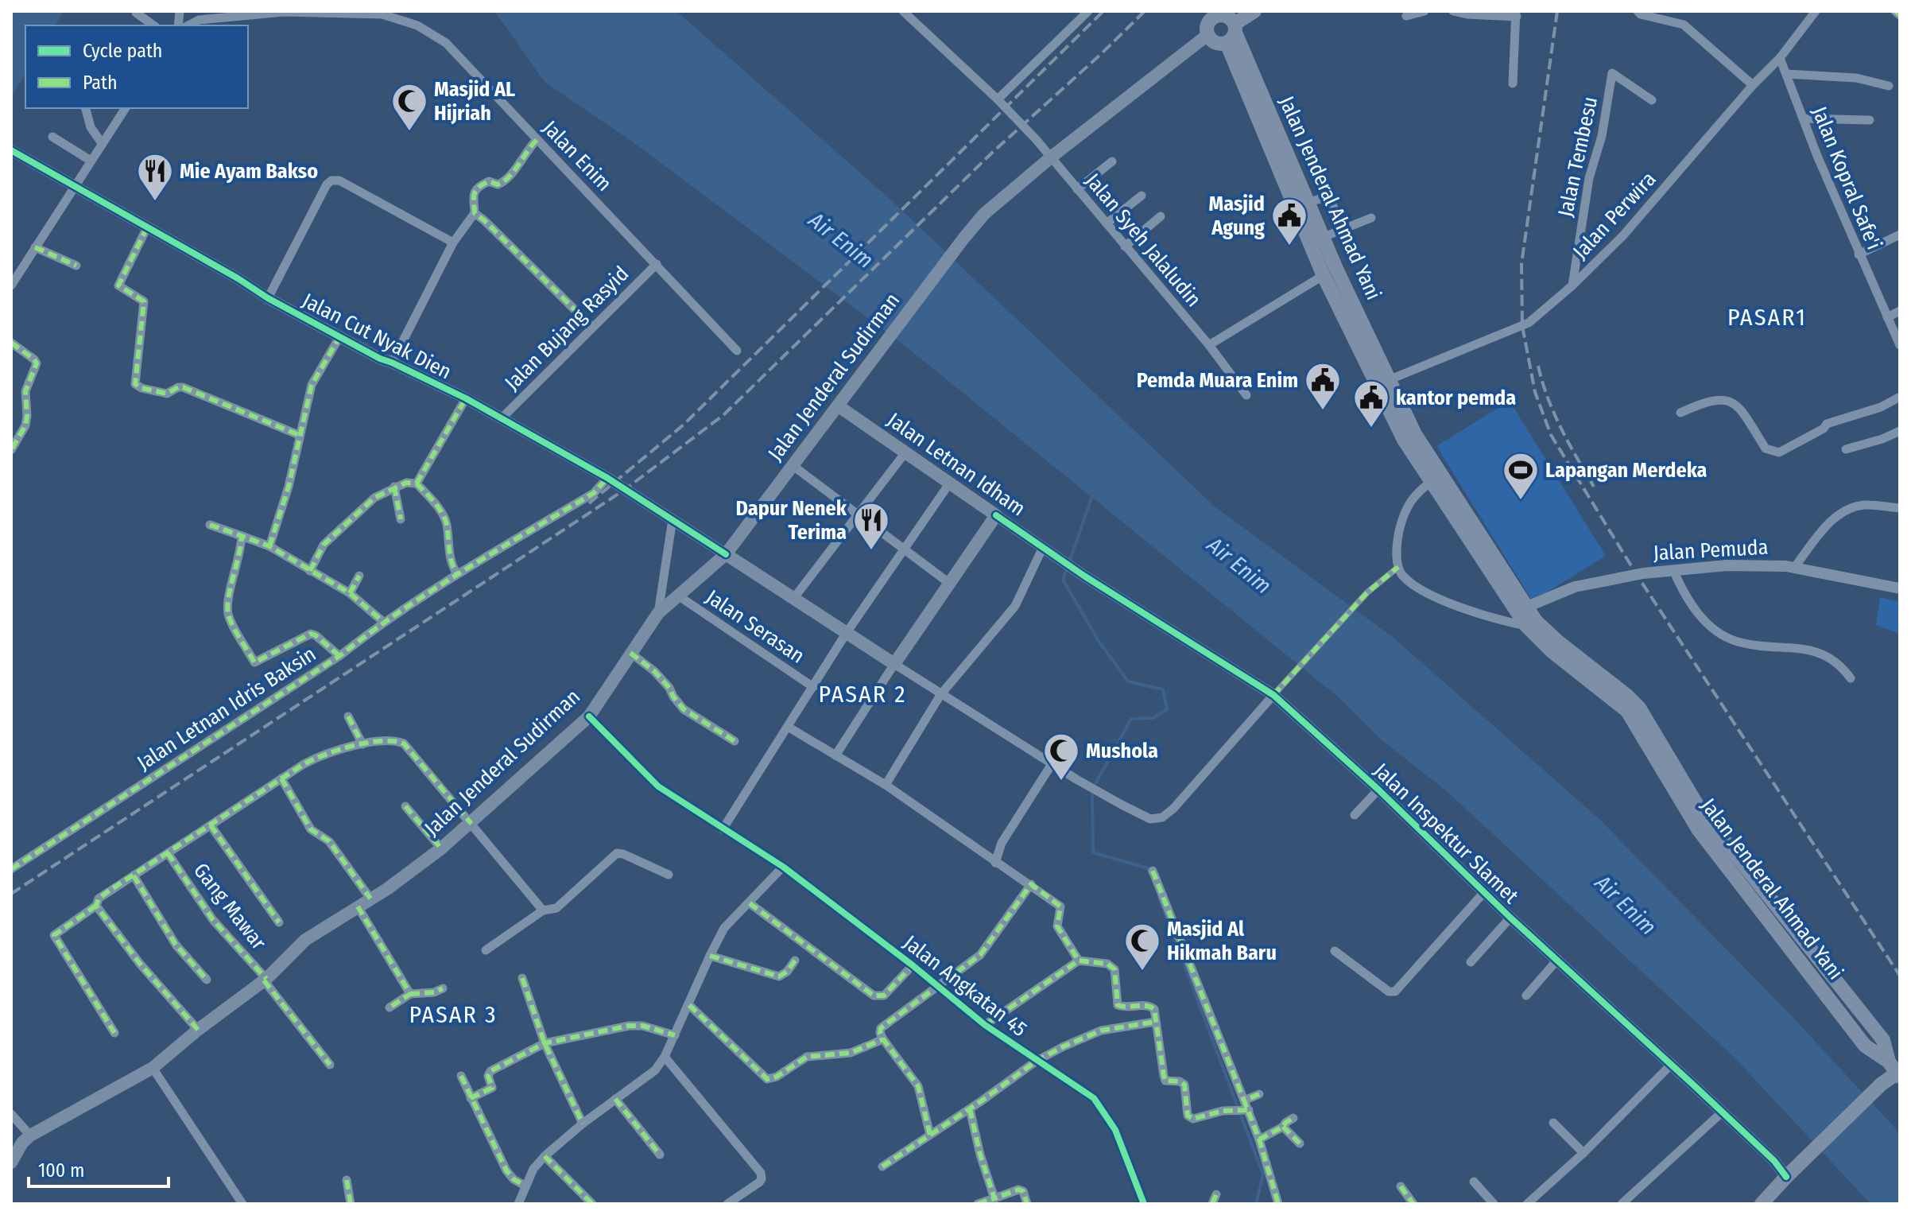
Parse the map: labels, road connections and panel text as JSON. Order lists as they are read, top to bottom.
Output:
{
  "streets": {
    "highway": ["Jalan Jenderal Ahmad Yani"],
    "main road": ["Jalan Jenderal Sudirman", "Jalan Letnan Idham"],
    "street": [
      "Jalan Enim",
      "Jalan Tembesu",
      "Jalan Kopral Safe'i",
      "Jalan Perwira",
      "Jalan Syeh Jalaludin",
      "Jalan Bujang Rasyid",
      "Jalan Cut Nyak Dien",
      "Jalan Pemuda",
      "Jalan Serasan",
      "Jalan Letnan Idris Baksin",
      "Jalan Inspektur Slamet",
      "Gang Mawar",
      "Jalan Angkatan 45"
    ]
  },
  "crossings": [
    ["Jalan Enim", "Jalan Bujang Rasyid"],
    ["Jalan Tembesu", "Jalan Perwira"],
    ["Jalan Kopral Safe'i", "Jalan Perwira"],
    ["Jalan Jenderal Ahmad Yani", "Jalan Perwira"],
    ["Jalan Syeh Jalaludin", "Jalan Jenderal Sudirman"],
    ["Jalan Bujang Rasyid", "Jalan Cut Nyak Dien"],
    ["Jalan Cut Nyak Dien", "Jalan Jenderal Sudirman"],
    ["Jalan Jenderal Sudirman", "Jalan Letnan Idham"],
    ["Jalan Jenderal Sudirman", "Jalan Serasan"],
    ["Jalan Jenderal Sudirman", "Gang Mawar"],
    ["Jalan Jenderal Sudirman", "Jalan Angkatan 45"],
    ["Jalan Letnan Idham", "Jalan Inspektur Slamet"]
  ],
  "districts": ["PASAR1", "PASAR 2", "PASAR 3"],
  "water": ["Air Enim"],
  "places": {
    "mosque": ["Masjid AL Hijriah", "Mushola", "Masjid Al Hikmah Baru"],
    "restaurant": ["Mie Ayam Bakso", "Dapur Nenek Terima"],
    "public building": ["Masjid Agung", "Pemda Muara Enim", "kantor pemda"],
    "sports": ["Lapangan Merdeka"]
  },
  "legend": ["Cycle path", "Path"],
  "scale_bar": "100 m"
}
